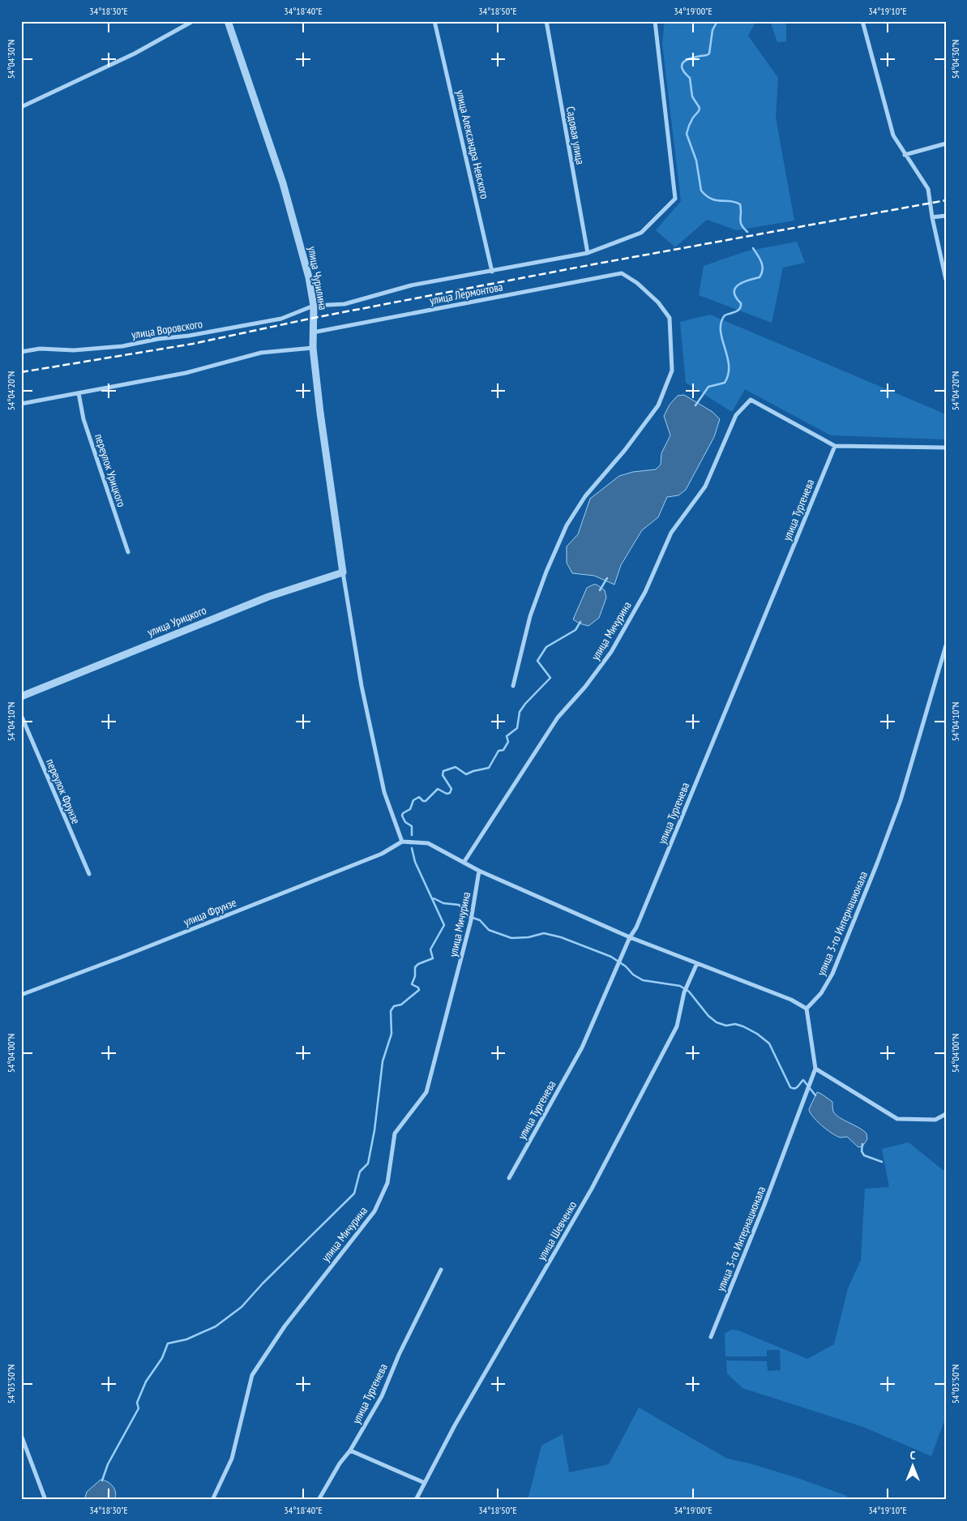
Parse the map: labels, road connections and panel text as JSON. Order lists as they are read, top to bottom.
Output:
{
  "streets": {
    "street": [
      "Садовая улица",
      "улица Александра Невского",
      "улица Чурилина",
      "улица Лермонтова",
      "улица Воровского",
      "переулок Урицкого",
      "улица Тургенева",
      "улица Урицкого",
      "улица Мичурина",
      "переулок Фрунзе",
      "улица Фрунзе",
      "улица 3-го Интернационала",
      "улица Шевченко"
    ]
  },
  "crossings": [
    ["Садовая улица", "улица Воровского"],
    ["улица Александра Невского", "улица Воровского"],
    ["улица Чурилина", "улица Лермонтова"],
    ["улица Чурилина", "улица Воровского"],
    ["улица Чурилина", "улица Урицкого"],
    ["улица Тургенева", "улица Мичурина"]
  ],
  "north": "top",
  "coordinates": [
    "34°18'30\"E",
    "34°18'40\"E",
    "34°18'50\"E",
    "34°19'00\"E",
    "34°19'10\"E",
    "54°04'30\"N",
    "54°04'20\"N",
    "54°04'10\"N",
    "54°04'00\"N",
    "54°03'50\"N"
  ]
}
